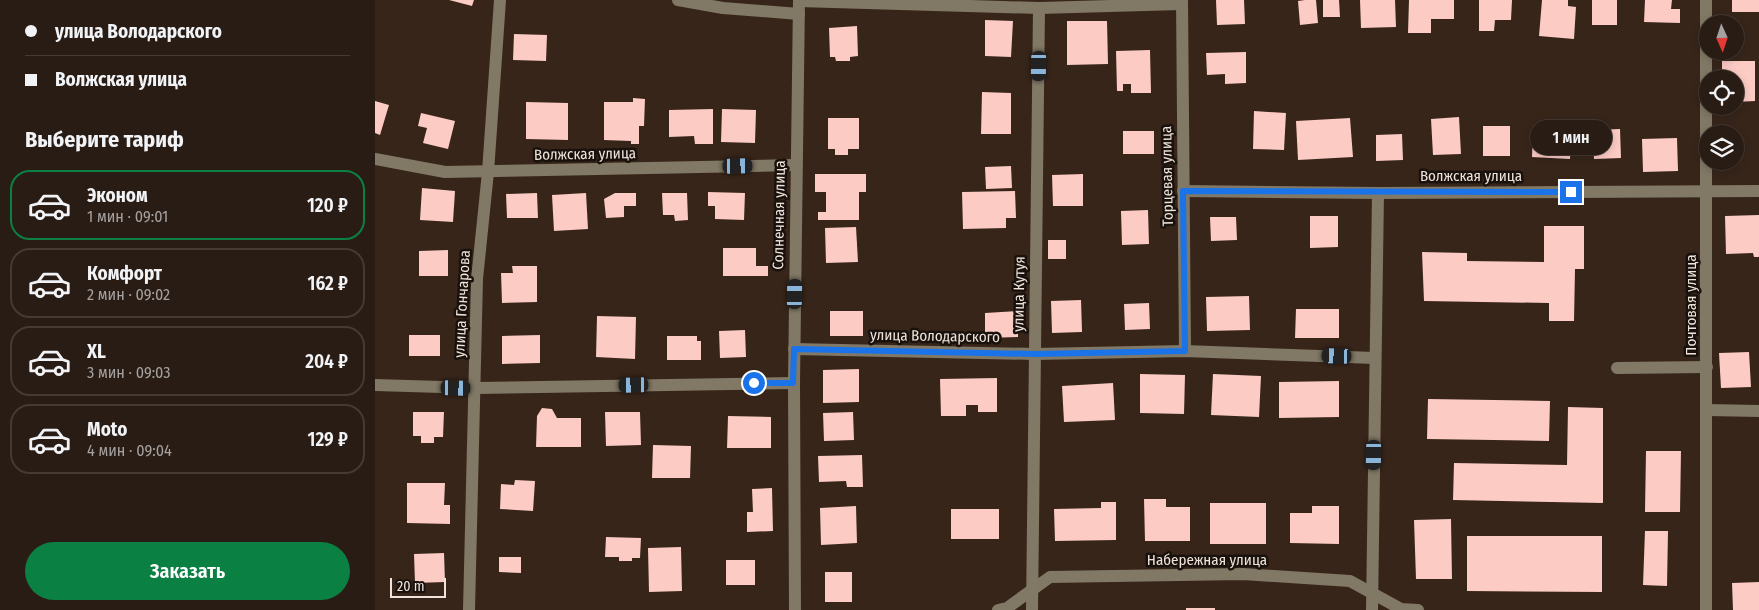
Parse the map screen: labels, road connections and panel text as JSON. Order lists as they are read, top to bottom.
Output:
{
  "streets": {
    "street": [
      "Волжская улица",
      "Торцевая улица",
      "Солнечная улица",
      "улица Кутуя",
      "улица Гончарова",
      "Почтовая улица",
      "улица Володарского",
      "Набережная улица"
    ]
  },
  "crossings": [
    ["Волжская улица", "Торцевая улица"],
    ["Волжская улица", "Солнечная улица"],
    ["Волжская улица", "улица Гончарова"],
    ["Волжская улица", "Почтовая улица"],
    ["Торцевая улица", "улица Володарского"],
    ["Солнечная улица", "улица Володарского"],
    ["улица Кутуя", "улица Володарского"],
    ["улица Кутуя", "Набережная улица"]
  ],
  "scale_bar": "20 m",
  "north": "bottom",
  "page": {
    "banner": ["улица Володарского", "Волжская улица"],
    "heading": "Выберите тариф",
    "bubble": "1 мин",
    "list": [
      {
        "name": "Эконом",
        "note": "1 мин · 09:01",
        "value": "120 ₽"
      },
      {
        "name": "Комфорт",
        "note": "2 мин · 09:02",
        "value": "162 ₽"
      },
      {
        "name": "XL",
        "note": "3 мин · 09:03",
        "value": "204 ₽"
      },
      {
        "name": "Moto",
        "note": "4 мин · 09:04",
        "value": "129 ₽"
      }
    ],
    "buttons": "Заказать",
    "scale": "20 m"
  }
}
